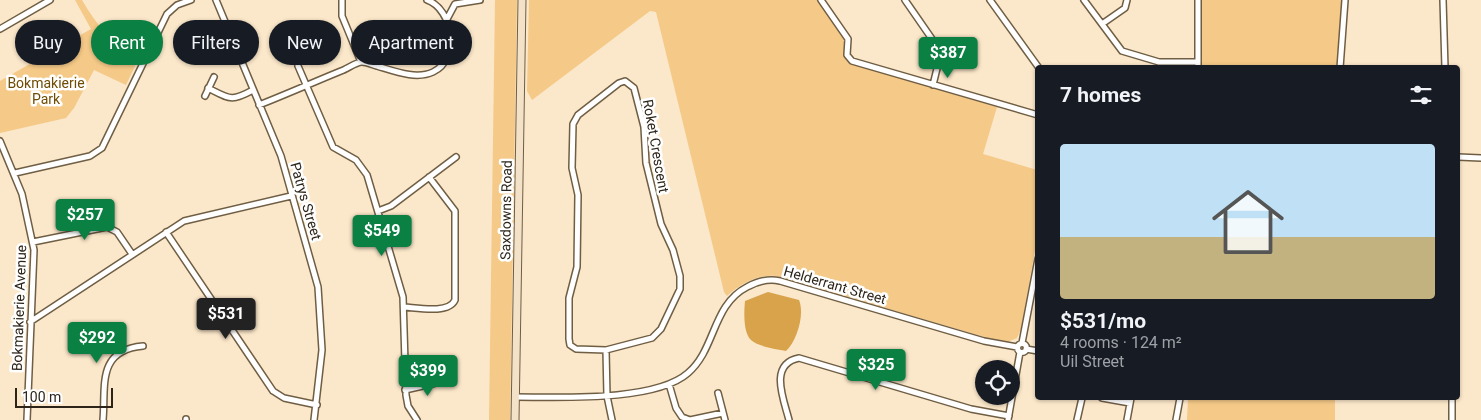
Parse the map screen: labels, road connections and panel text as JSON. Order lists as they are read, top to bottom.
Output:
{
  "streets": {
    "street": [
      "Roket Crescent",
      "Patrys Street",
      "Saxdowns Road",
      "Helderrant Street",
      "Bokmakierie Avenue"
    ]
  },
  "crossings": [
    ["Saxdowns Road", "Helderrant Street"]
  ],
  "parks": ["Bokmakierie Park"],
  "scale_bar": "100 m",
  "page": {
    "chip": [
      "Buy",
      "Rent",
      "Filters",
      "New",
      "Apartment"
    ],
    "price": [
      "$387",
      "$257",
      "$549",
      "$531",
      "$292",
      "$325",
      "$399"
    ],
    "heading": "7 homes",
    "list": [
      {
        "name": "$531/mo",
        "note": "4 rooms · 124 m² · Uil Street"
      }
    ],
    "scale": "100 m"
  }
}
